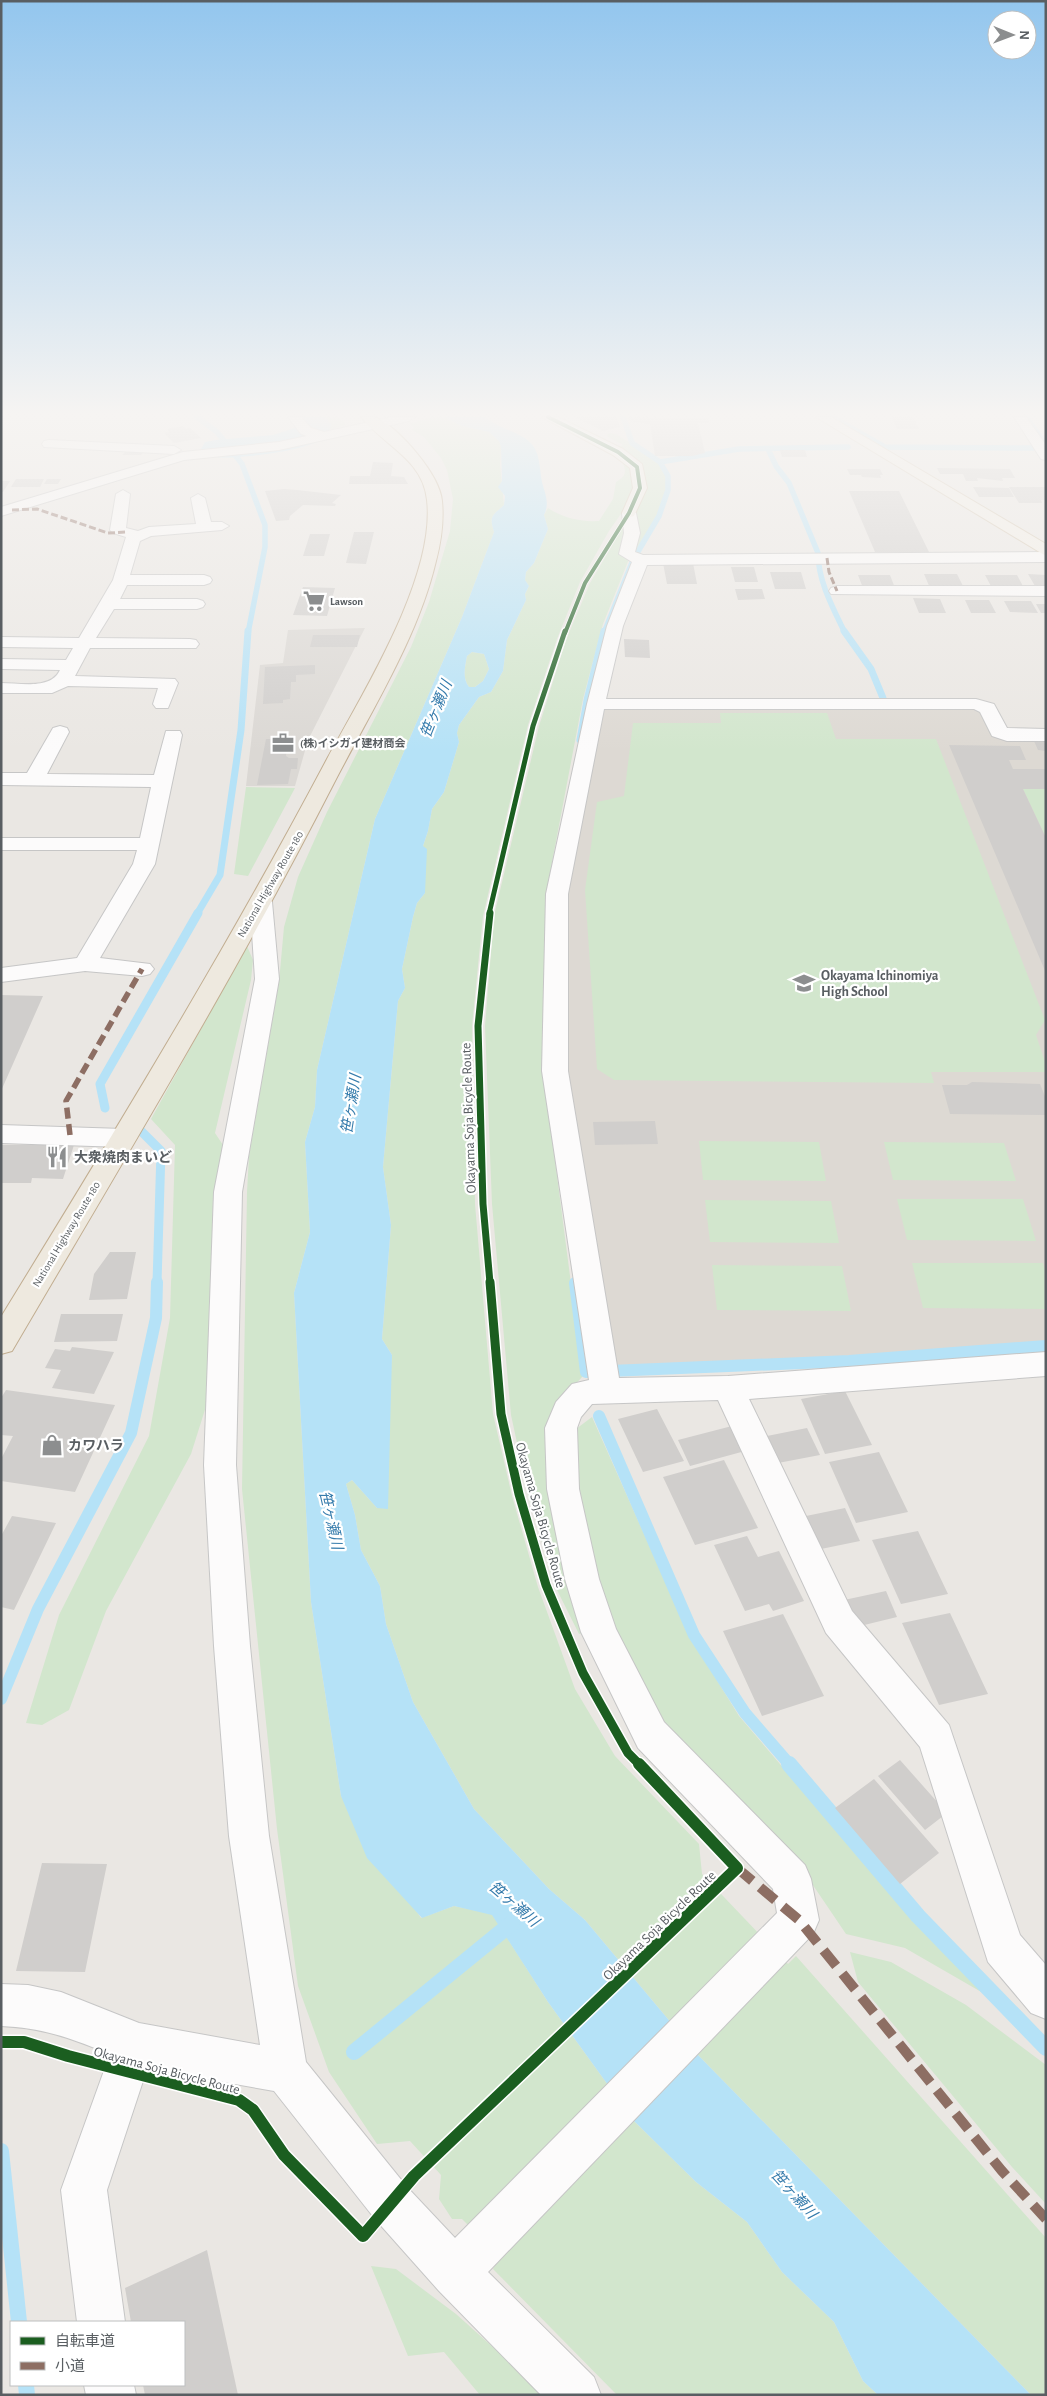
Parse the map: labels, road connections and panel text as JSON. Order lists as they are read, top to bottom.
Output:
{
  "streets": {
    "highway": ["National Highway Route 180"],
    "cycle path": ["Okayama Soja Bicycle Route"]
  },
  "water": ["笹ヶ瀬川"],
  "places": {
    "supermarket": ["Lawson"],
    "office": ["(株)イシガイ建材商会"],
    "school or university": ["Okayama Ichinomiya High School"],
    "restaurant": ["大衆焼肉まいど"],
    "shop": ["カワハラ"]
  },
  "legend": ["自転車道", "小道"],
  "north": "right"
}
